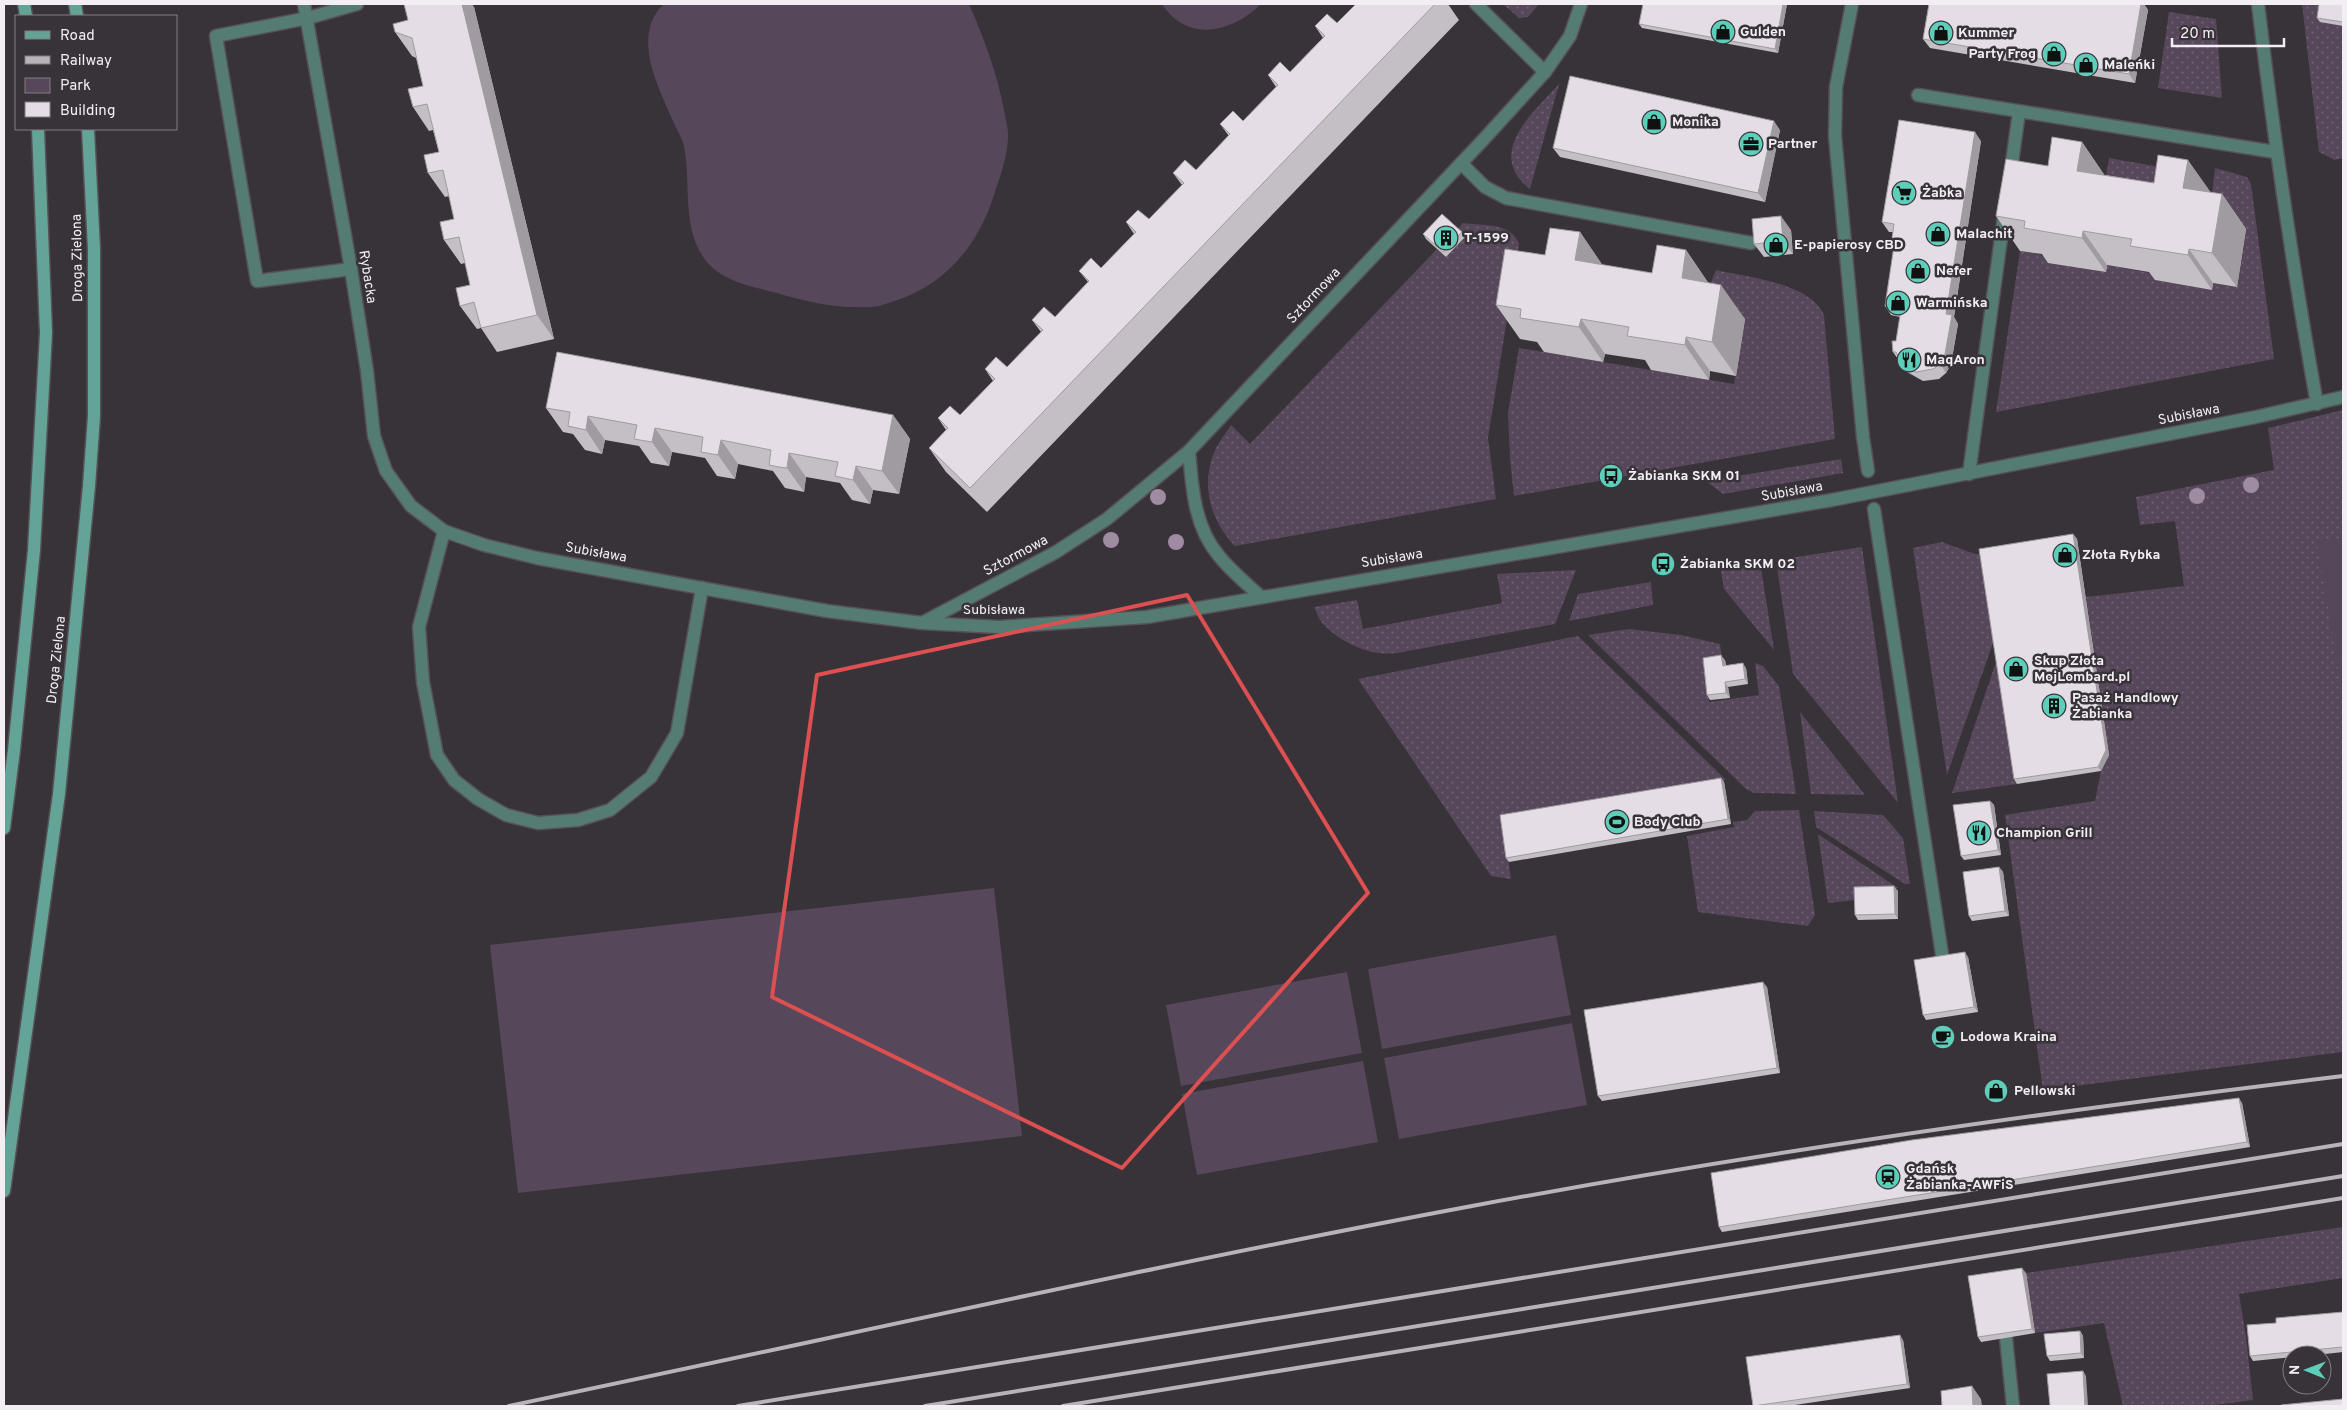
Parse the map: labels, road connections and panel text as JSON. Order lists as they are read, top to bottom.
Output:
{
  "streets": {
    "street": [
      "Droga Zielona",
      "Rybacka",
      "Sztormowa",
      "Subisława"
    ]
  },
  "crossings": [
    ["Rybacka", "Subisława"],
    ["Sztormowa", "Subisława"]
  ],
  "places": {
    "shop": [
      "Gulden",
      "Kummer",
      "Party Frog",
      "Maleńki",
      "Monika",
      "Malachit",
      "E-papierosy CBD",
      "Nefer",
      "Warmińska",
      "Złota Rybka",
      "Skup Złota MojLombard.pl",
      "Pellowski"
    ],
    "office": ["Partner"],
    "supermarket": ["Żabka"],
    "building": ["T-1599", "Pasaż Handlowy Żabianka"],
    "restaurant": ["MaqAron", "Champion Grill"],
    "bus stop": ["Żabianka SKM 01", "Żabianka SKM 02"],
    "sports": ["Body Club"],
    "cafe": ["Lodowa Kraina"],
    "station": ["Gdańsk Żabianka-AWFiS"]
  },
  "legend": [
    "Road",
    "Railway",
    "Park",
    "Building"
  ],
  "scale_bar": "20 m",
  "north": "left"
}
